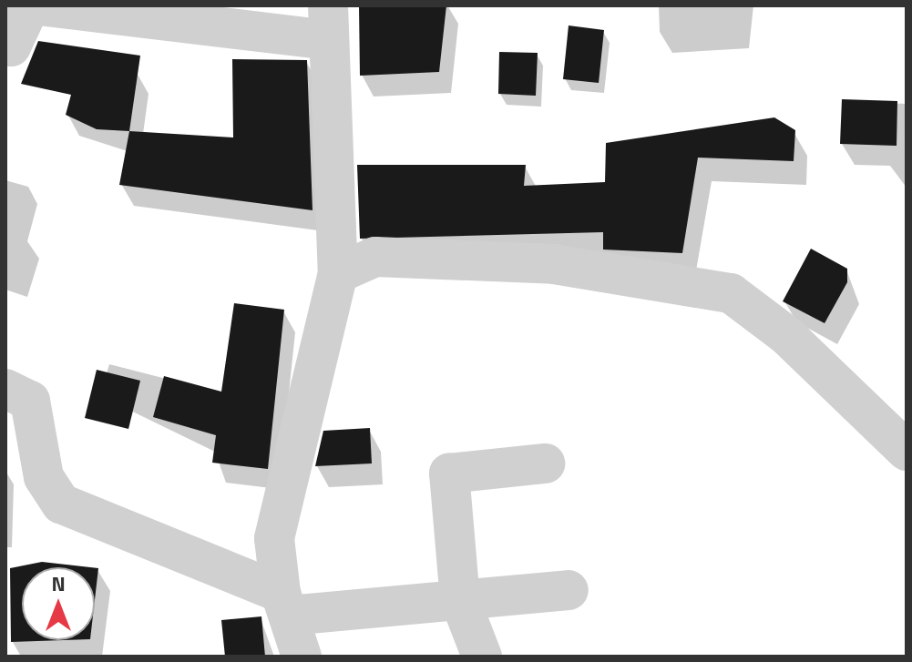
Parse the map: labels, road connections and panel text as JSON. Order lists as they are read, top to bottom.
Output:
{
  "north": "top"
}
